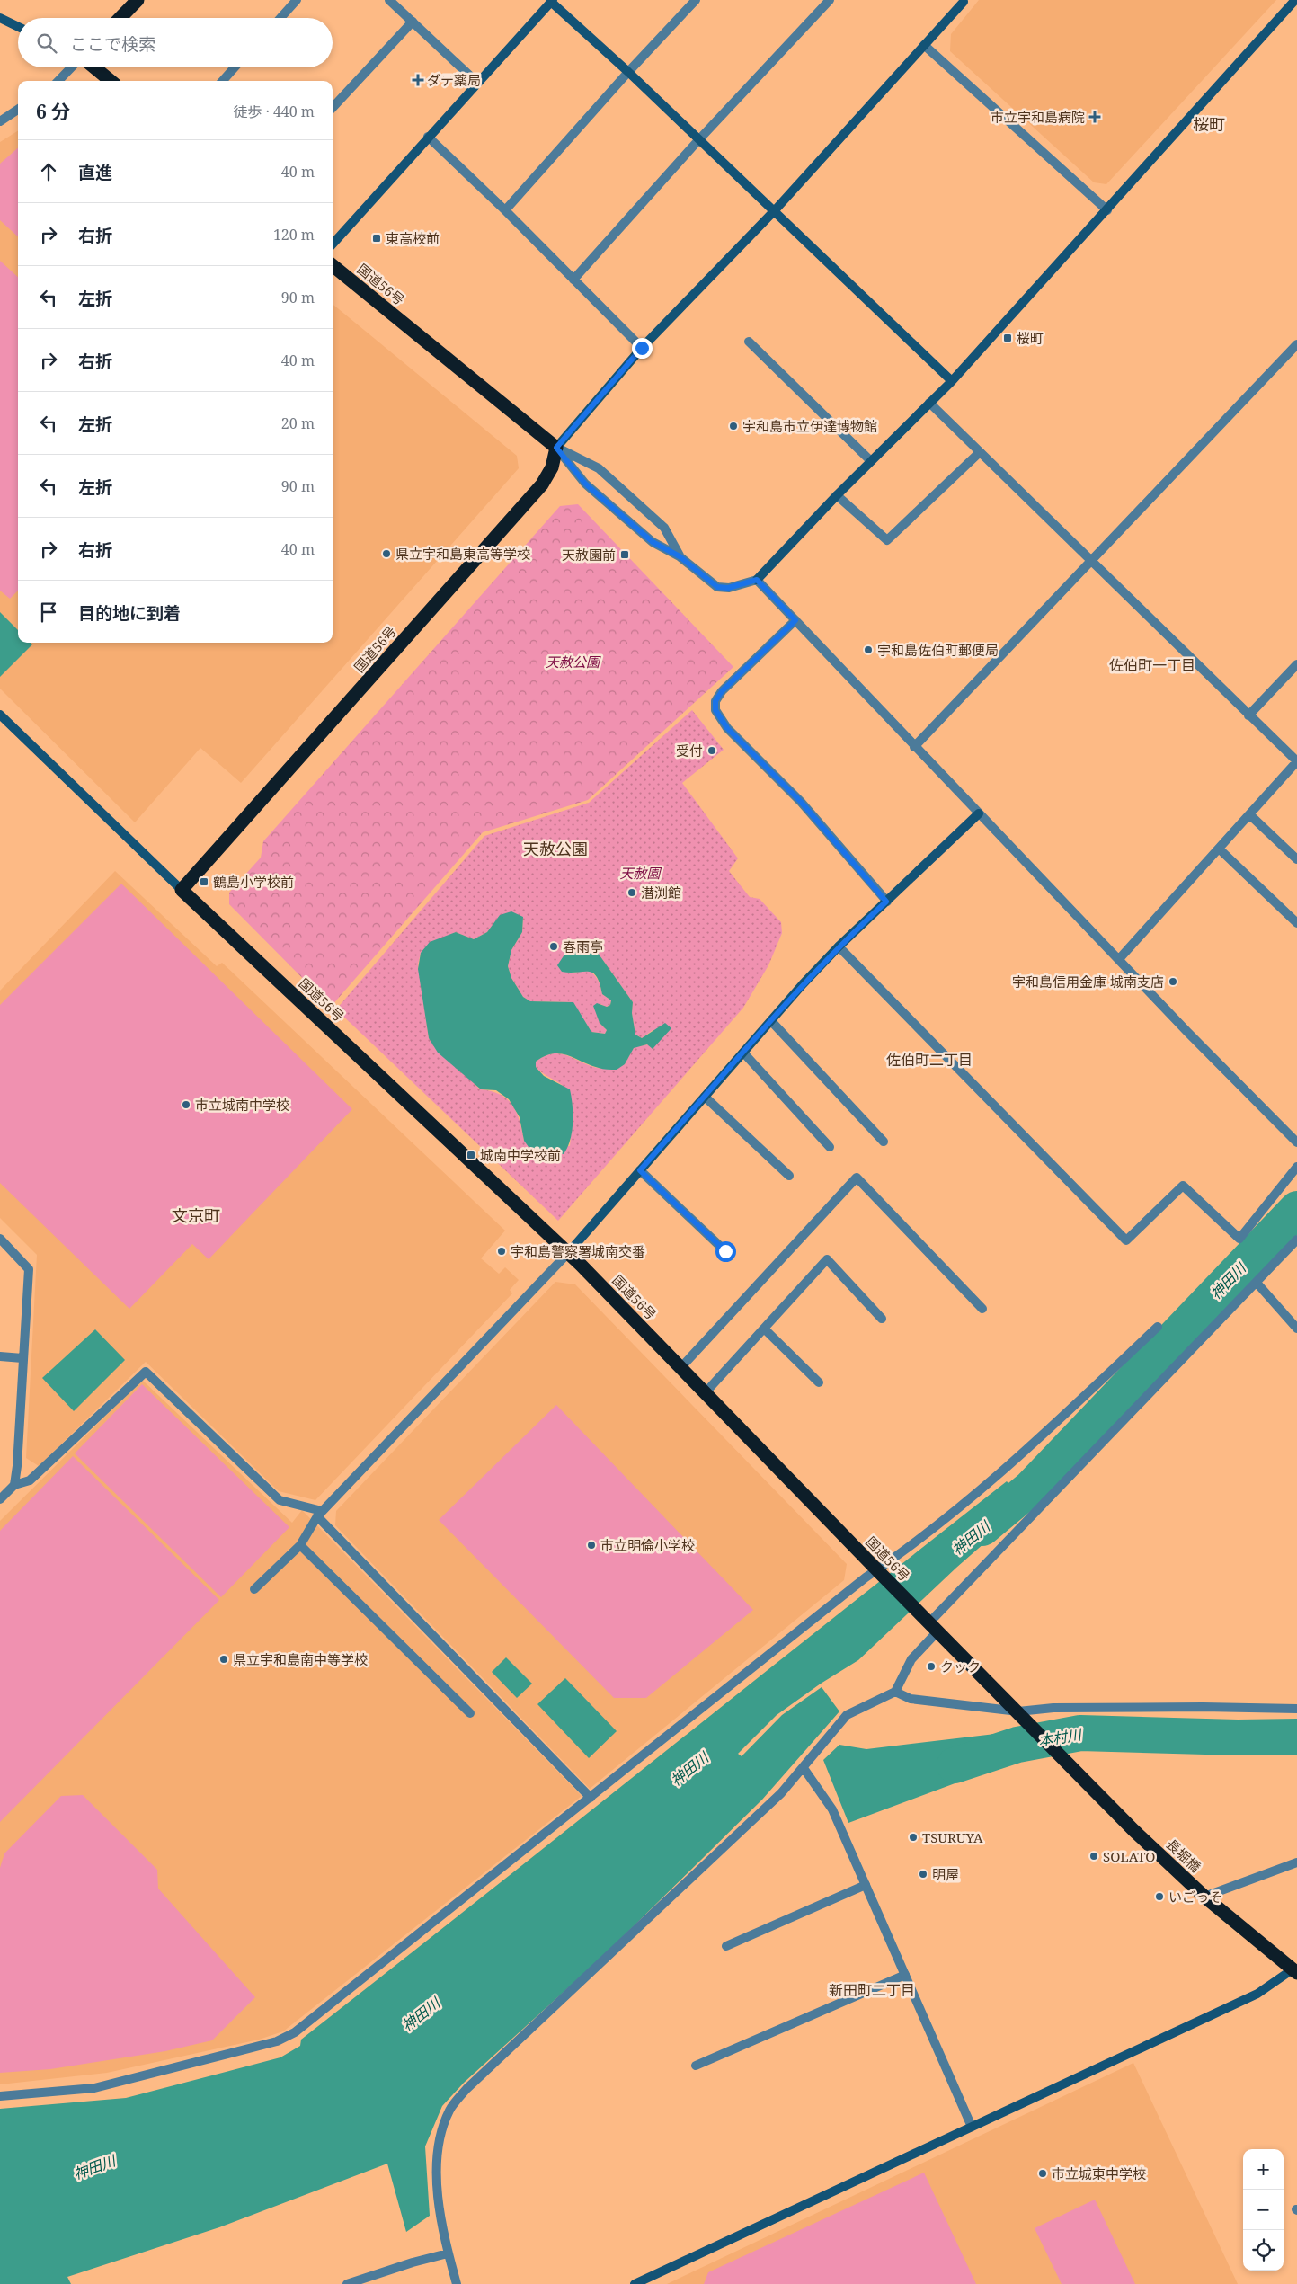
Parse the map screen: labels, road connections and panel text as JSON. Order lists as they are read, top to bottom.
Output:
{
  "streets": {
    "highway": ["国道56号", "長堀橋"]
  },
  "crossings": [
    ["国道56号", "長堀橋"]
  ],
  "districts": [
    "桜町",
    "佐伯町一丁目",
    "天赦公園",
    "佐伯町二丁目",
    "文京町",
    "新田町二丁目"
  ],
  "water": ["神田川", "本村川"],
  "parks": ["天赦公園", "天赦園"],
  "places": {
    "health": ["ダテ薬局", "市立宇和島病院"],
    "transit": [
      "東高校前",
      "桜町",
      "天赦園前",
      "鶴島小学校前",
      "城南中学校前"
    ],
    "other": [
      "宇和島市立伊達博物館",
      "県立宇和島東高等学校",
      "宇和島佐伯町郵便局",
      "受付",
      "潜渕館",
      "春雨亭",
      "宇和島信用金庫 城南支店",
      "市立城南中学校",
      "宇和島警察署城南交番",
      "市立明倫小学校",
      "県立宇和島南中等学校",
      "クック",
      "TSURUYA",
      "SOLATO",
      "明屋",
      "いごっそ",
      "市立城東中学校"
    ]
  },
  "page": {
    "search": "ここで検索",
    "heading": ["6 分", "徒歩 · 440 m"],
    "list": [
      ["直進", "40 m"],
      ["右折", "120 m"],
      ["左折", "90 m"],
      ["右折", "40 m"],
      ["左折", "20 m"],
      ["左折", "90 m"],
      ["右折", "40 m"],
      "目的地に到着"
    ],
    "map_buttons": ["+", "−"]
  }
}
